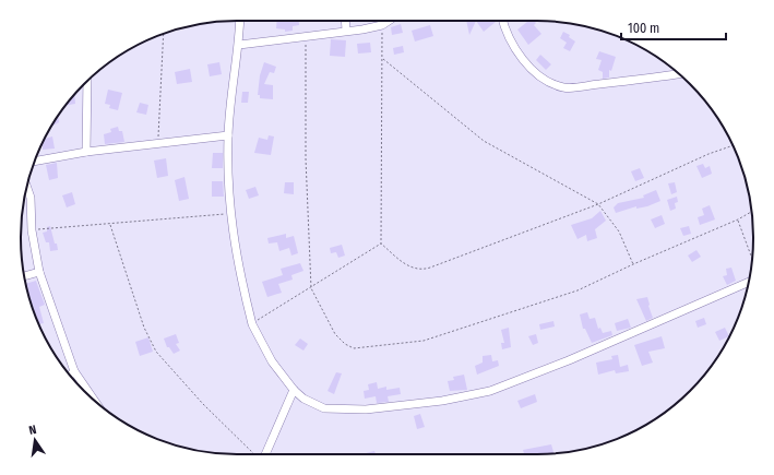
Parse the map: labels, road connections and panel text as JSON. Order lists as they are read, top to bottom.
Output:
{
  "scale_bar": "100 m",
  "north": "top"
}
